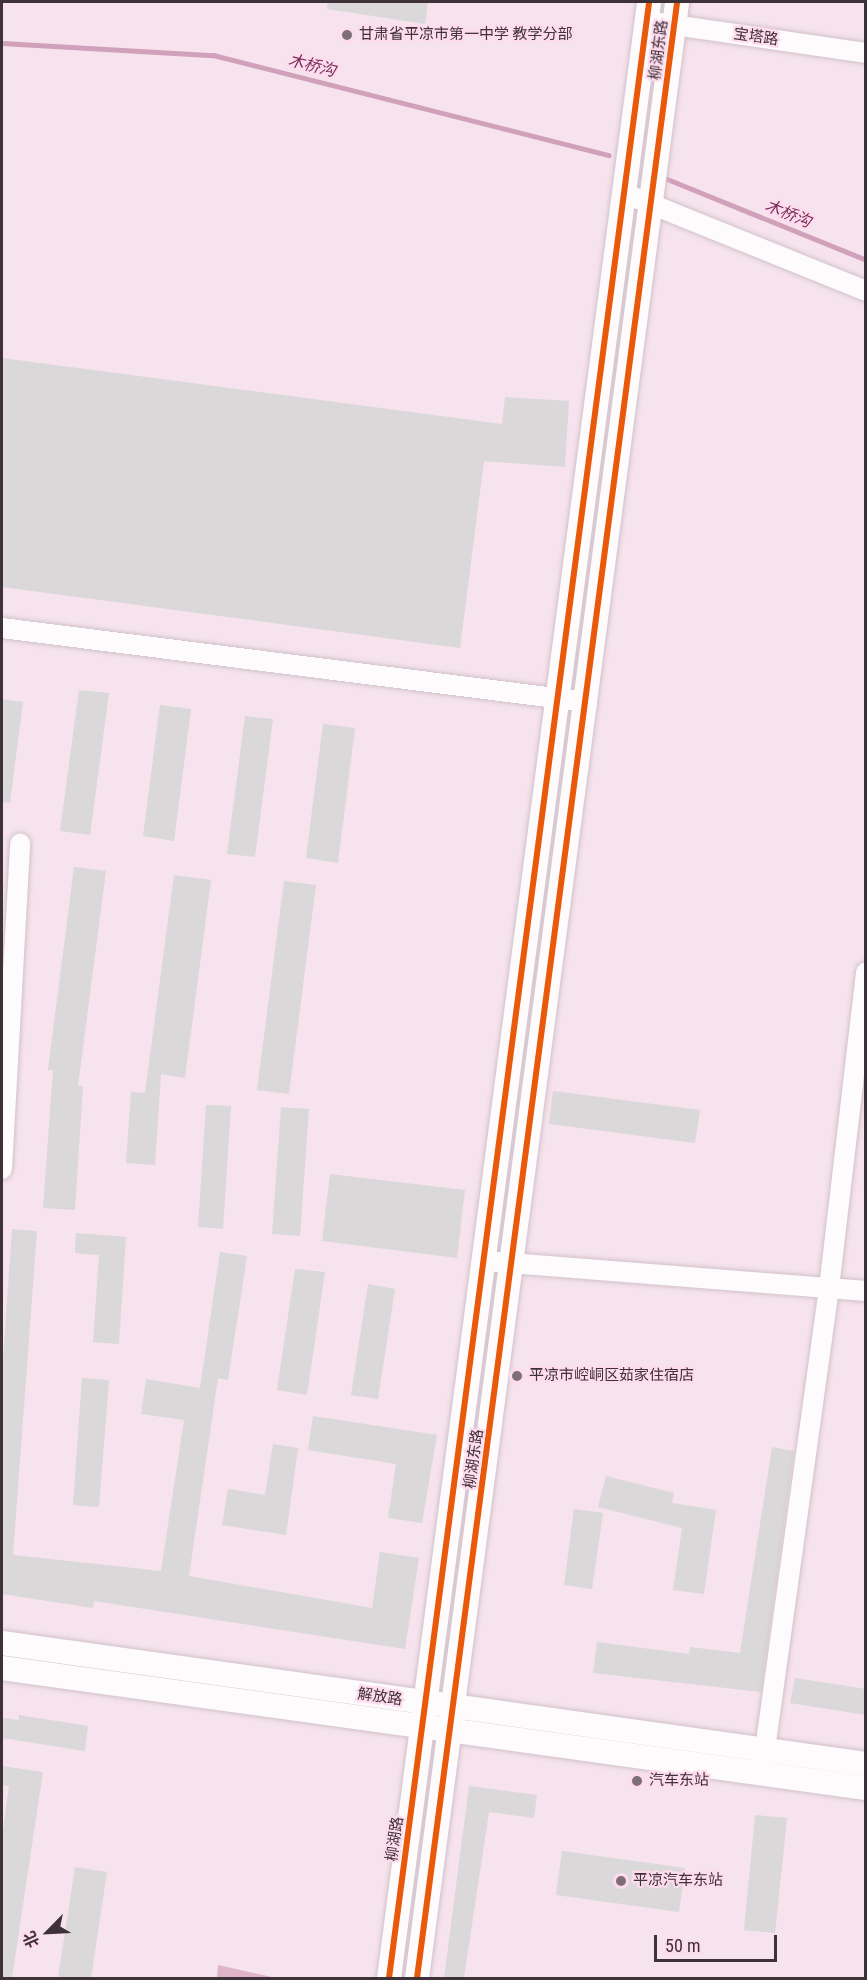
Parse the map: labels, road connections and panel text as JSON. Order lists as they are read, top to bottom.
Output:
{
  "streets": {
    "main road": ["柳湖东路", "解放路", "柳湖路"],
    "street": ["宝塔路"]
  },
  "crossings": [
    ["宝塔路", "柳湖东路"],
    ["柳湖东路", "解放路"],
    ["柳湖东路", "柳湖路"],
    ["解放路", "柳湖路"]
  ],
  "water": ["木桥沟"],
  "places": [
    "甘肃省平凉市第一中学 教学分部",
    "平凉市崆峒区茹家住宿店",
    "汽车东站",
    "平凉汽车东站"
  ],
  "scale_bar": "50 m",
  "north": "bottom left"
}
